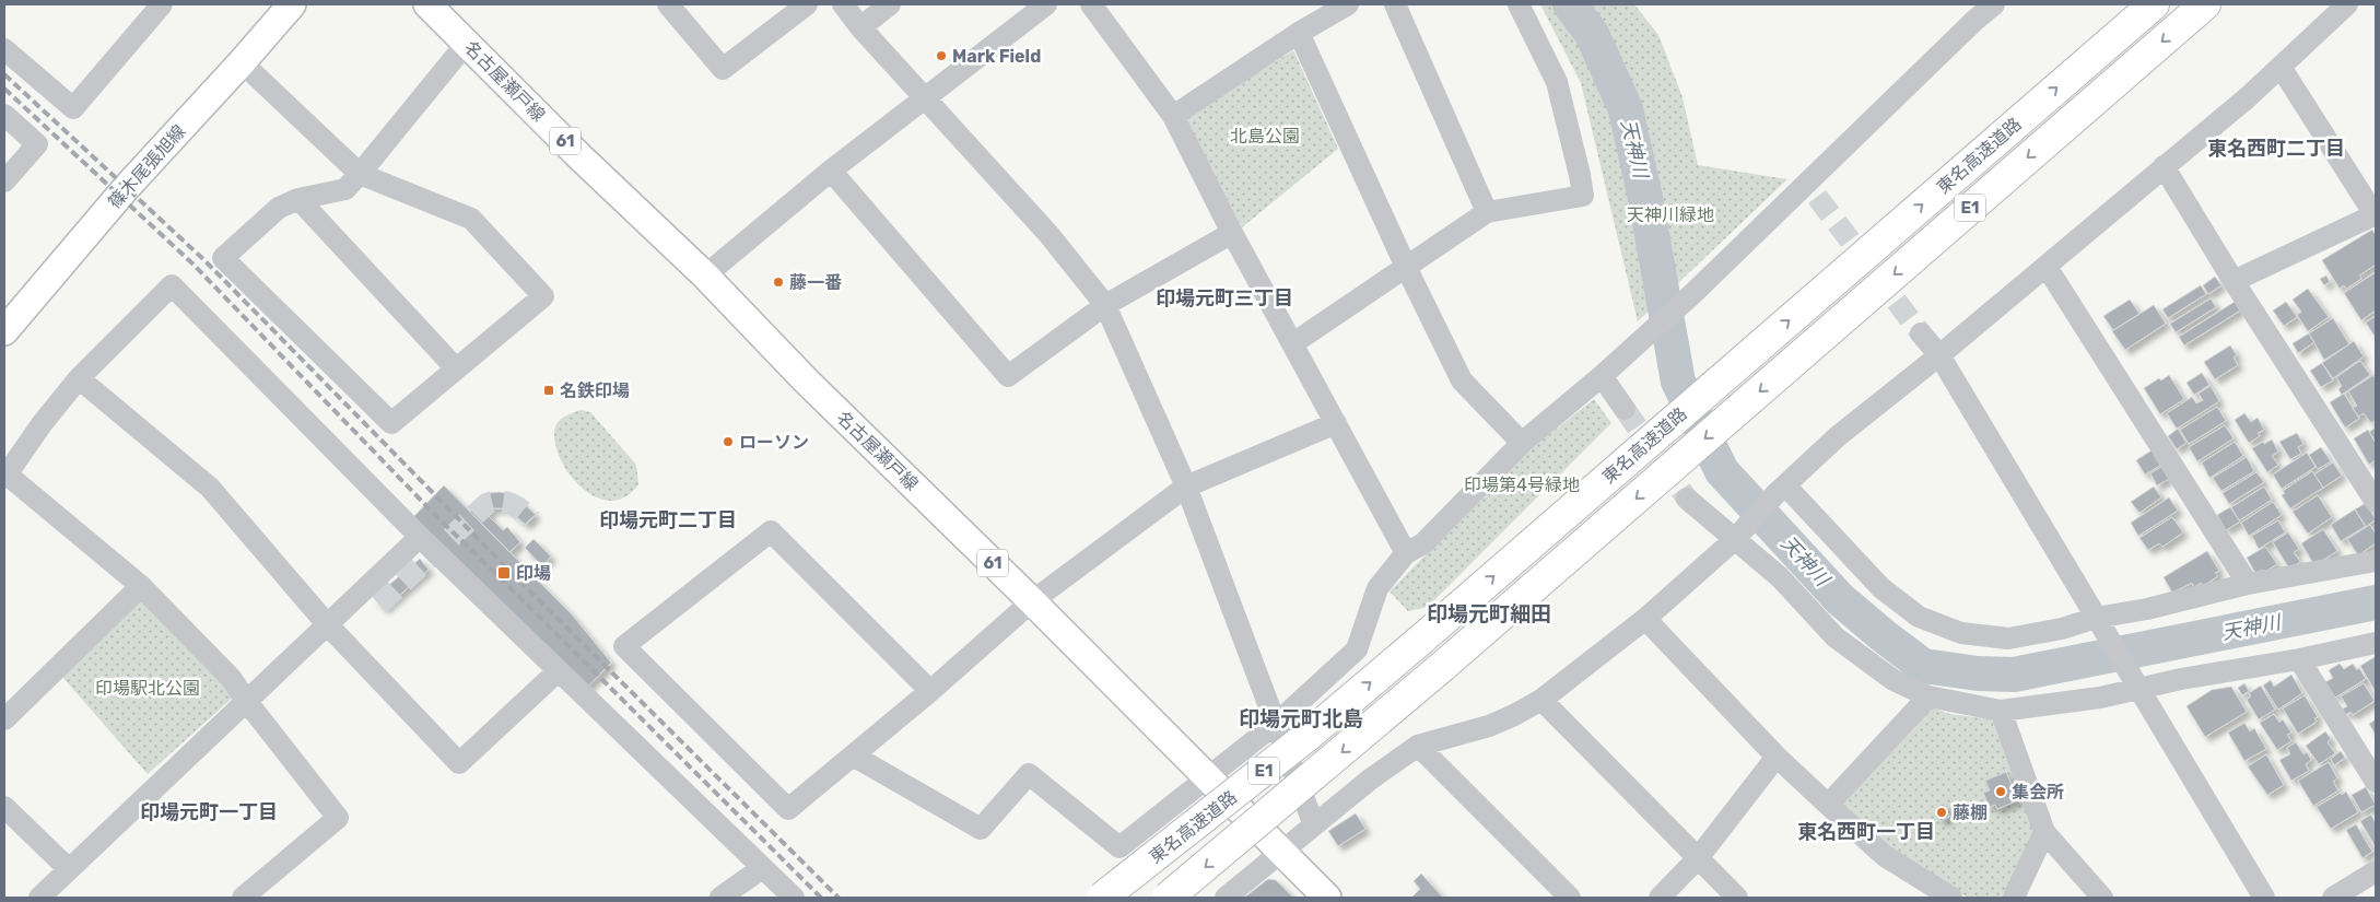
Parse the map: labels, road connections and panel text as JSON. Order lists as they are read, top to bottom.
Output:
{
  "streets": {
    "highway": ["東名高速道路", "E1"],
    "main road": ["名古屋瀬戸線", "61", "篠木尾張旭線"]
  },
  "districts": [
    "東名西町二丁目",
    "印場元町三丁目",
    "印場元町二丁目",
    "印場元町細田",
    "印場元町北島",
    "印場元町一丁目",
    "東名西町一丁目"
  ],
  "water": ["天神川"],
  "parks": [
    "北島公園",
    "天神川緑地",
    "印場第4号緑地",
    "印場駅北公園"
  ],
  "places": {
    "other": [
      "Mark Field",
      "藤一番",
      "ローソン",
      "集会所",
      "藤棚"
    ],
    "transit": ["名鉄印場", "印場"]
  }
}
